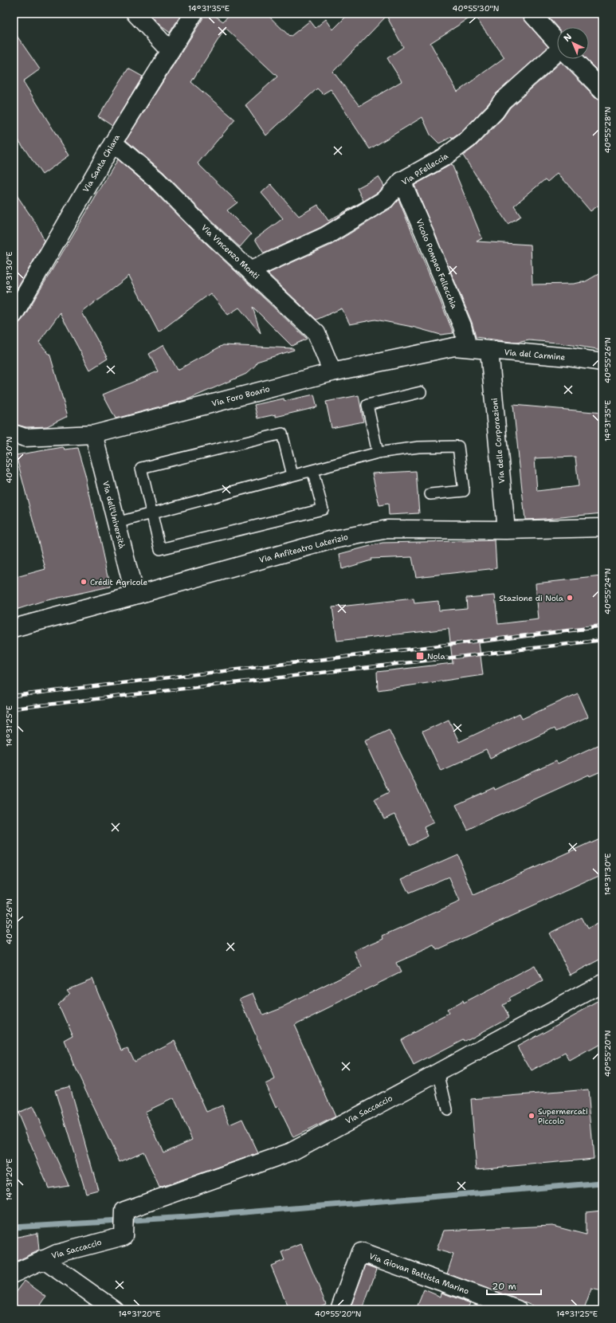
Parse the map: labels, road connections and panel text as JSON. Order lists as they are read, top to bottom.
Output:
{
  "streets": {
    "street": [
      "Via Santa Chiara",
      "Via P.Felleccia",
      "Via Vincenzo Monti",
      "Vicolo Pompeo Fellecchia",
      "Via del Carmine",
      "Via Foro Boario",
      "Via delle Corporazioni",
      "Via dell'Università",
      "Via Anfiteatro Laterizio",
      "Via Saccaccio",
      "Via Giovan Battista Marino"
    ]
  },
  "crossings": [
    ["Via Santa Chiara", "Via Vincenzo Monti"],
    ["Via P.Felleccia", "Via Vincenzo Monti"],
    ["Via P.Felleccia", "Vicolo Pompeo Fellecchia"],
    ["Via Vincenzo Monti", "Via Foro Boario"],
    ["Vicolo Pompeo Fellecchia", "Via del Carmine"],
    ["Vicolo Pompeo Fellecchia", "Via Foro Boario"],
    ["Via del Carmine", "Via Foro Boario"],
    ["Via del Carmine", "Via delle Corporazioni"],
    ["Via Foro Boario", "Via dell'Università"],
    ["Via delle Corporazioni", "Via Anfiteatro Laterizio"],
    ["Via dell'Università", "Via Anfiteatro Laterizio"]
  ],
  "places": {
    "other": ["Crédit Agricole", "Stazione di Nola", "Supermercati Piccolo"],
    "transit": ["Nola"]
  },
  "scale_bar": "20 m",
  "north": "top left",
  "coordinates": [
    "14°31'35\"E",
    "40°55'30\"N",
    "40°55'28\"N",
    "14°31'30\"E",
    "40°55'26\"N",
    "40°55'24\"N",
    "14°31'25\"E",
    "40°55'20\"N",
    "14°31'20\"E"
  ]
}
